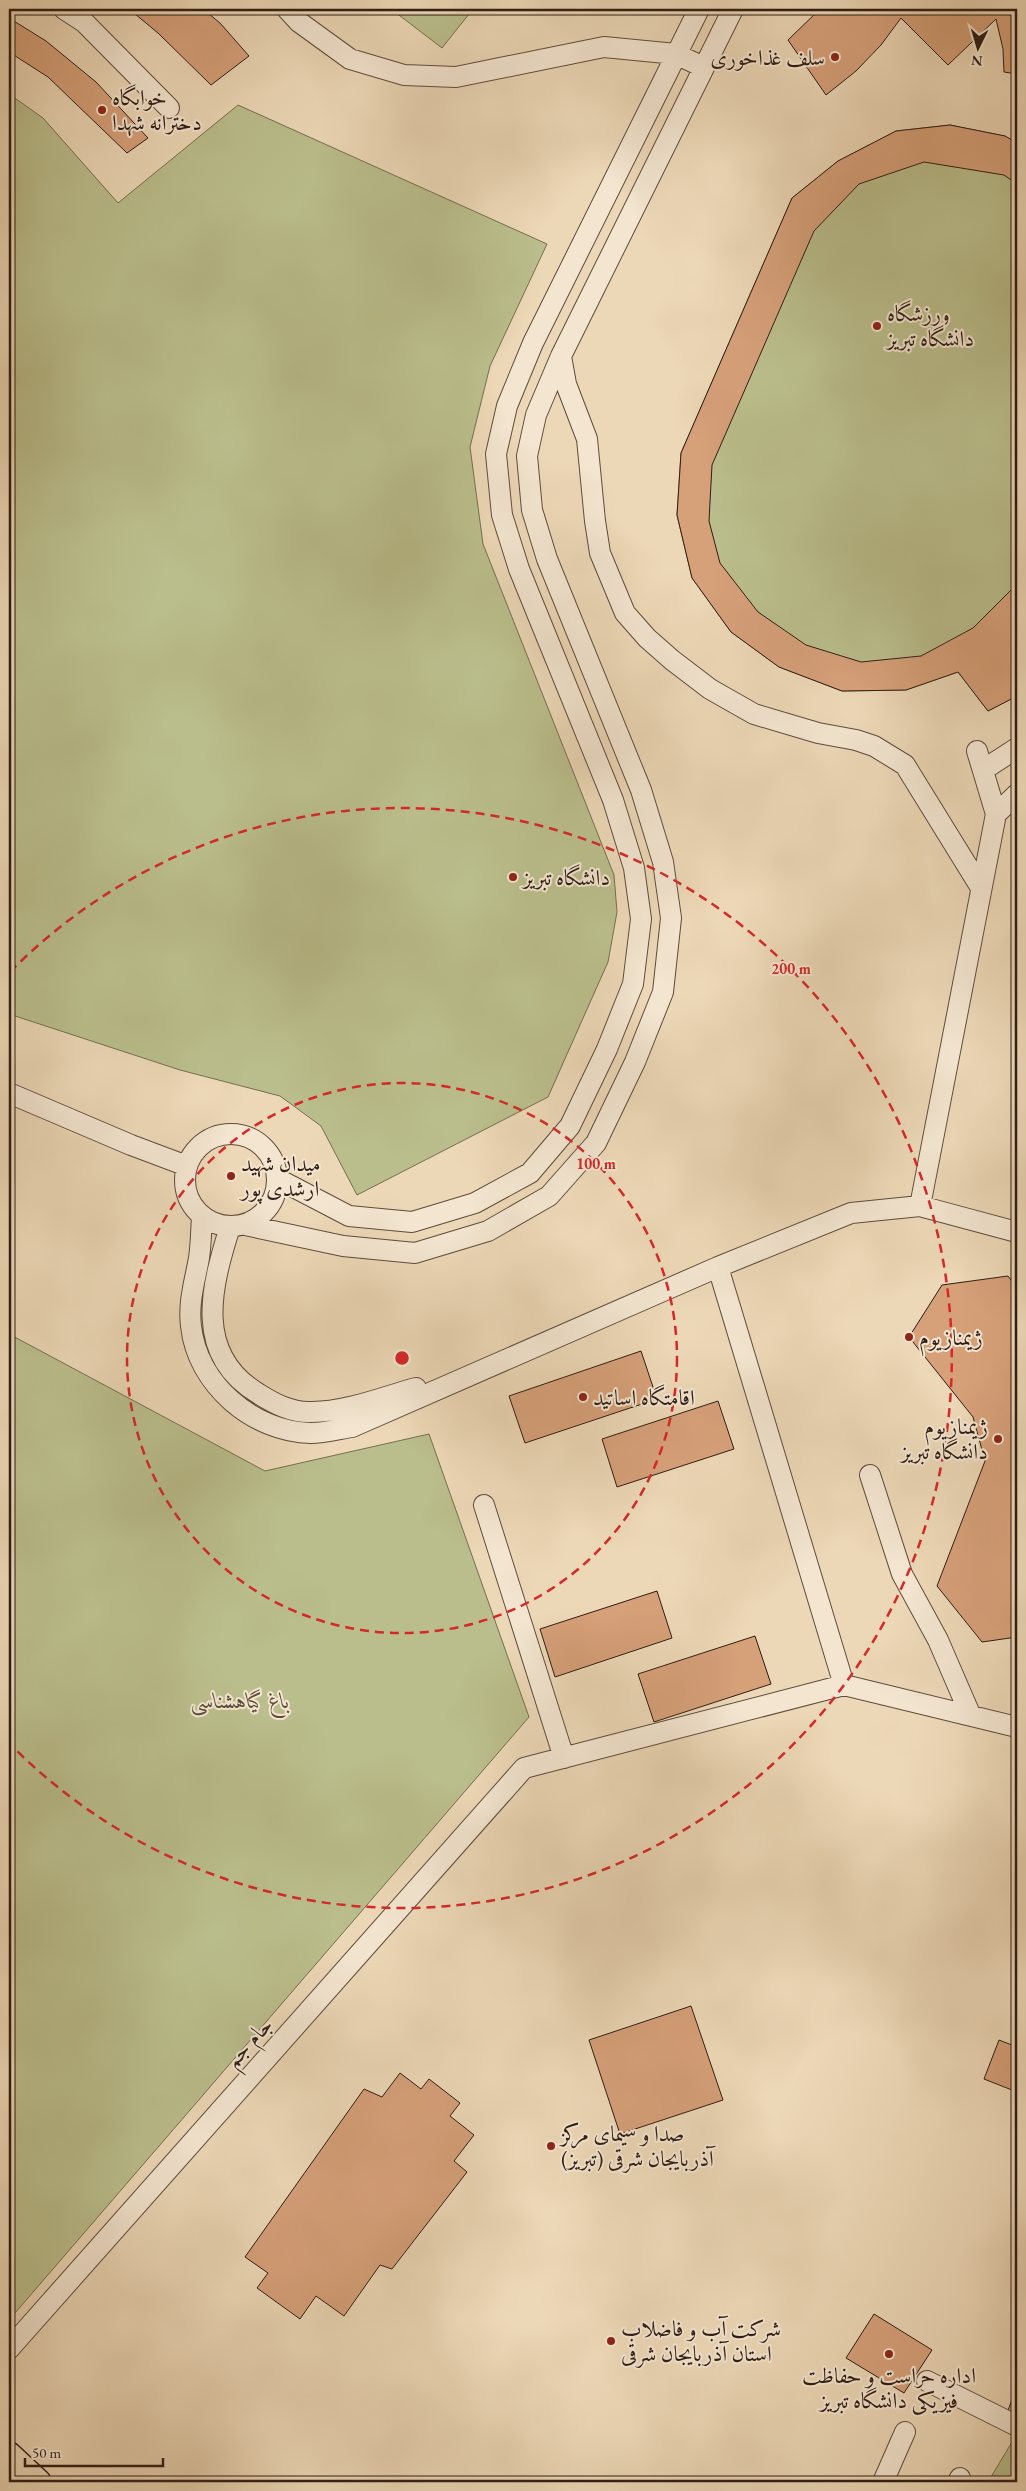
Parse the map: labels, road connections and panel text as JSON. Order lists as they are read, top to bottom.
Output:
{
  "streets": {
    "street": ["جام جم"]
  },
  "parks": ["باغ گیاهشناسی"],
  "places": [
    "سلف غذاخوری",
    "خوابگاه دخترانه شهدا",
    "ورزشگاه دانشگاه تبریز",
    "دانشگاه تبریز",
    "میدان شهید ارشدی پور",
    "ژیمنازیوم",
    "اقامتگاه اساتید",
    "ژیمنازیوم دانشگاه تبریز",
    "صدا و سیمای مرکز آذربایجان شرقی (تبریز)",
    "شرکت آب و فاضلاب استان آذربایجان شرقی",
    "اداره حراست و حفاظت فیزیکی دانشگاه تبریز"
  ],
  "scale_bar": "50 m",
  "north": "bottom",
  "rings": ["200 m", "100 m"]
}
